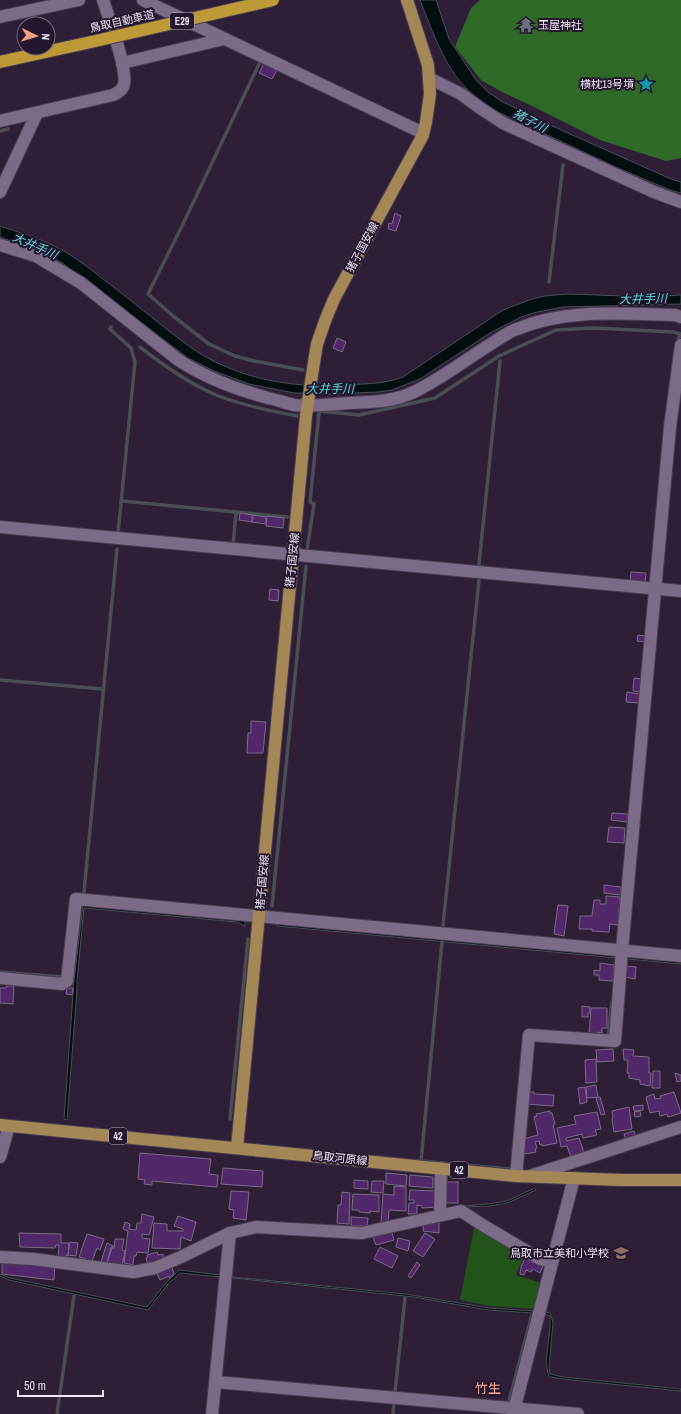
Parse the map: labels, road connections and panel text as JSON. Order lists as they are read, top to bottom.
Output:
{
  "streets": {
    "highway": ["鳥取自動車道", "E29"],
    "main road": ["猪子国安線", "42", "鳥取河原線"]
  },
  "crossings": [
    ["猪子国安線", "鳥取河原線"]
  ],
  "districts": ["竹生"],
  "water": ["猪子川", "大井手川"],
  "places": {
    "temple": ["玉屋神社"],
    "place": ["横枕13号墳"],
    "school or university": ["鳥取市立美和小学校"]
  },
  "scale_bar": "50 m",
  "north": "right"
}
